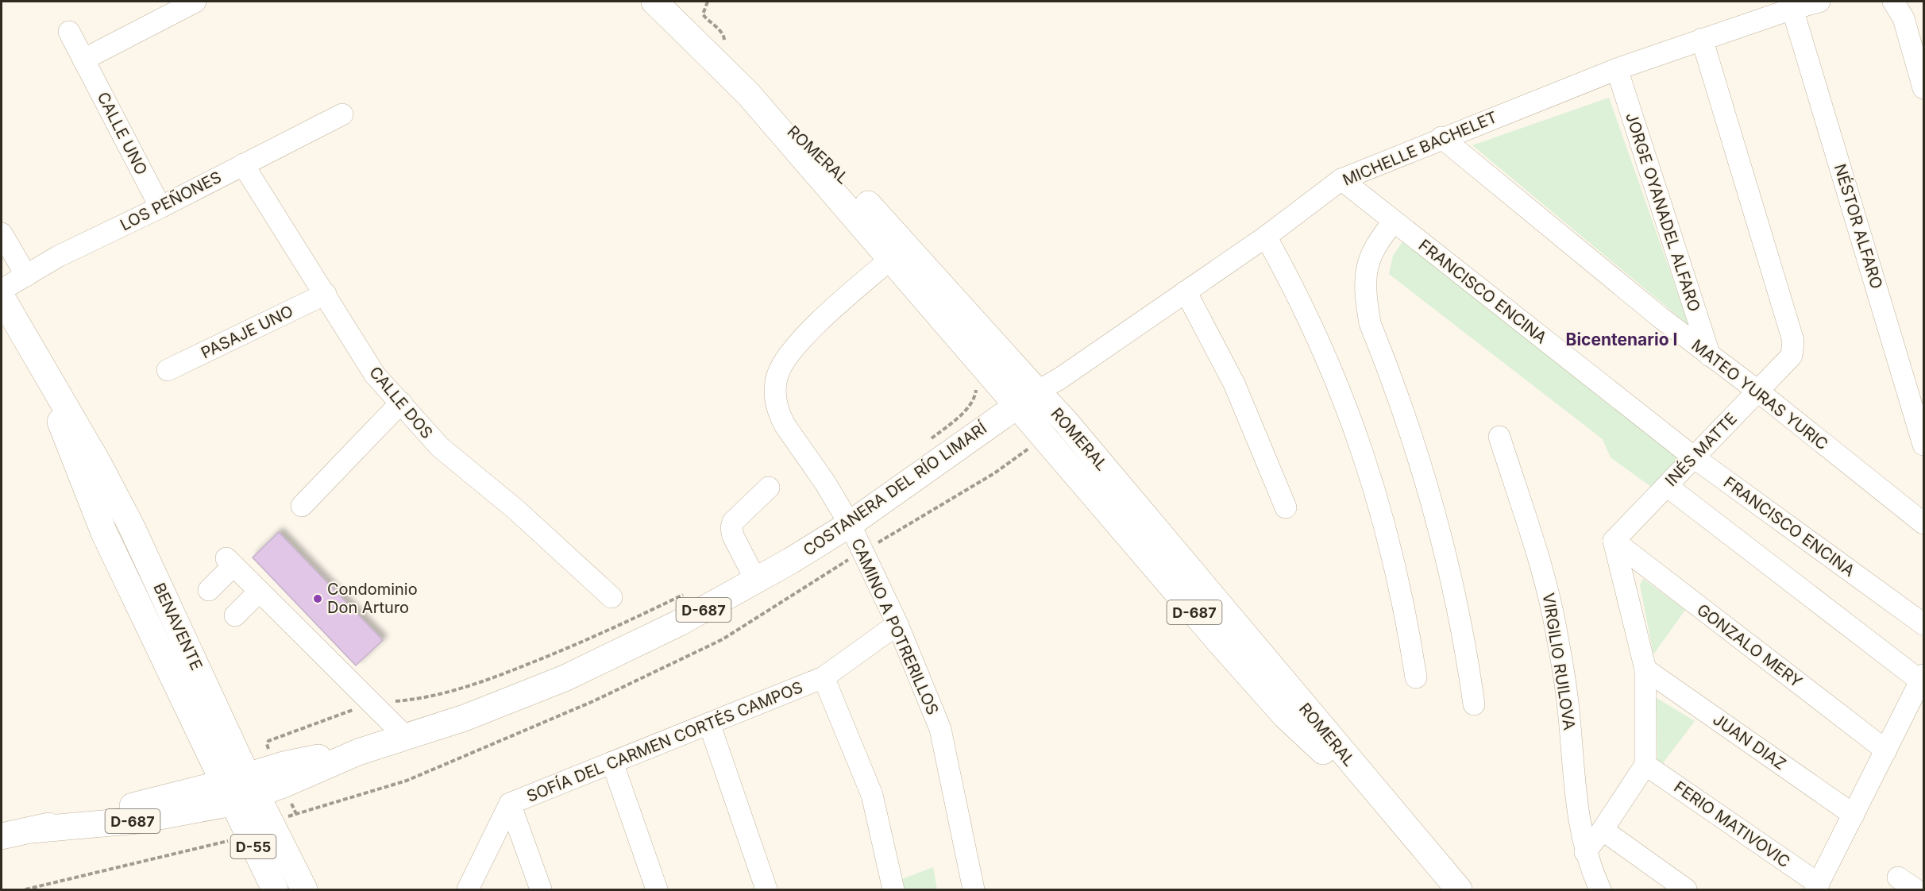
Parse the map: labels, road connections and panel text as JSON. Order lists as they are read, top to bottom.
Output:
{
  "streets": {
    "main road": [
      "ROMERAL",
      "COSTANERA DEL RÍO LIMARÍ",
      "D-687",
      "BENAVENTE",
      "D-55"
    ],
    "street": [
      "CALLE UNO",
      "MICHELLE BACHELET",
      "LOS PEÑONES",
      "JORGE OYANADEL ALFARO",
      "NÉSTOR ALFARO",
      "FRANCISCO ENCINA",
      "PASAJE UNO",
      "MATEO YURAS YURIC",
      "CALLE DOS",
      "INÉS MATTE",
      "CAMINO A POTRERILLOS",
      "GONZALO MERY",
      "VIRGILIO RUILOVA",
      "SOFÍA DEL CARMEN CORTÉS CAMPOS",
      "JUAN DIAZ",
      "FERIO MATIVOVIC"
    ]
  },
  "crossings": [
    ["CALLE UNO", "LOS PEÑONES"],
    ["MICHELLE BACHELET", "ROMERAL"],
    ["MICHELLE BACHELET", "JORGE OYANADEL ALFARO"],
    ["MICHELLE BACHELET", "NÉSTOR ALFARO"],
    ["MICHELLE BACHELET", "FRANCISCO ENCINA"],
    ["MICHELLE BACHELET", "MATEO YURAS YURIC"],
    ["MICHELLE BACHELET", "INÉS MATTE"],
    ["MICHELLE BACHELET", "COSTANERA DEL RÍO LIMARÍ"],
    ["ROMERAL", "COSTANERA DEL RÍO LIMARÍ"],
    ["ROMERAL", "CAMINO A POTRERILLOS"],
    ["LOS PEÑONES", "CALLE DOS"],
    ["JORGE OYANADEL ALFARO", "MATEO YURAS YURIC"],
    ["FRANCISCO ENCINA", "INÉS MATTE"],
    ["PASAJE UNO", "CALLE DOS"],
    ["MATEO YURAS YURIC", "INÉS MATTE"],
    ["INÉS MATTE", "GONZALO MERY"],
    ["COSTANERA DEL RÍO LIMARÍ", "BENAVENTE"],
    ["COSTANERA DEL RÍO LIMARÍ", "CAMINO A POTRERILLOS"],
    ["CAMINO A POTRERILLOS", "SOFÍA DEL CARMEN CORTÉS CAMPOS"]
  ],
  "districts": ["Bicentenario I"],
  "places": ["Condominio Don Arturo"]
}
